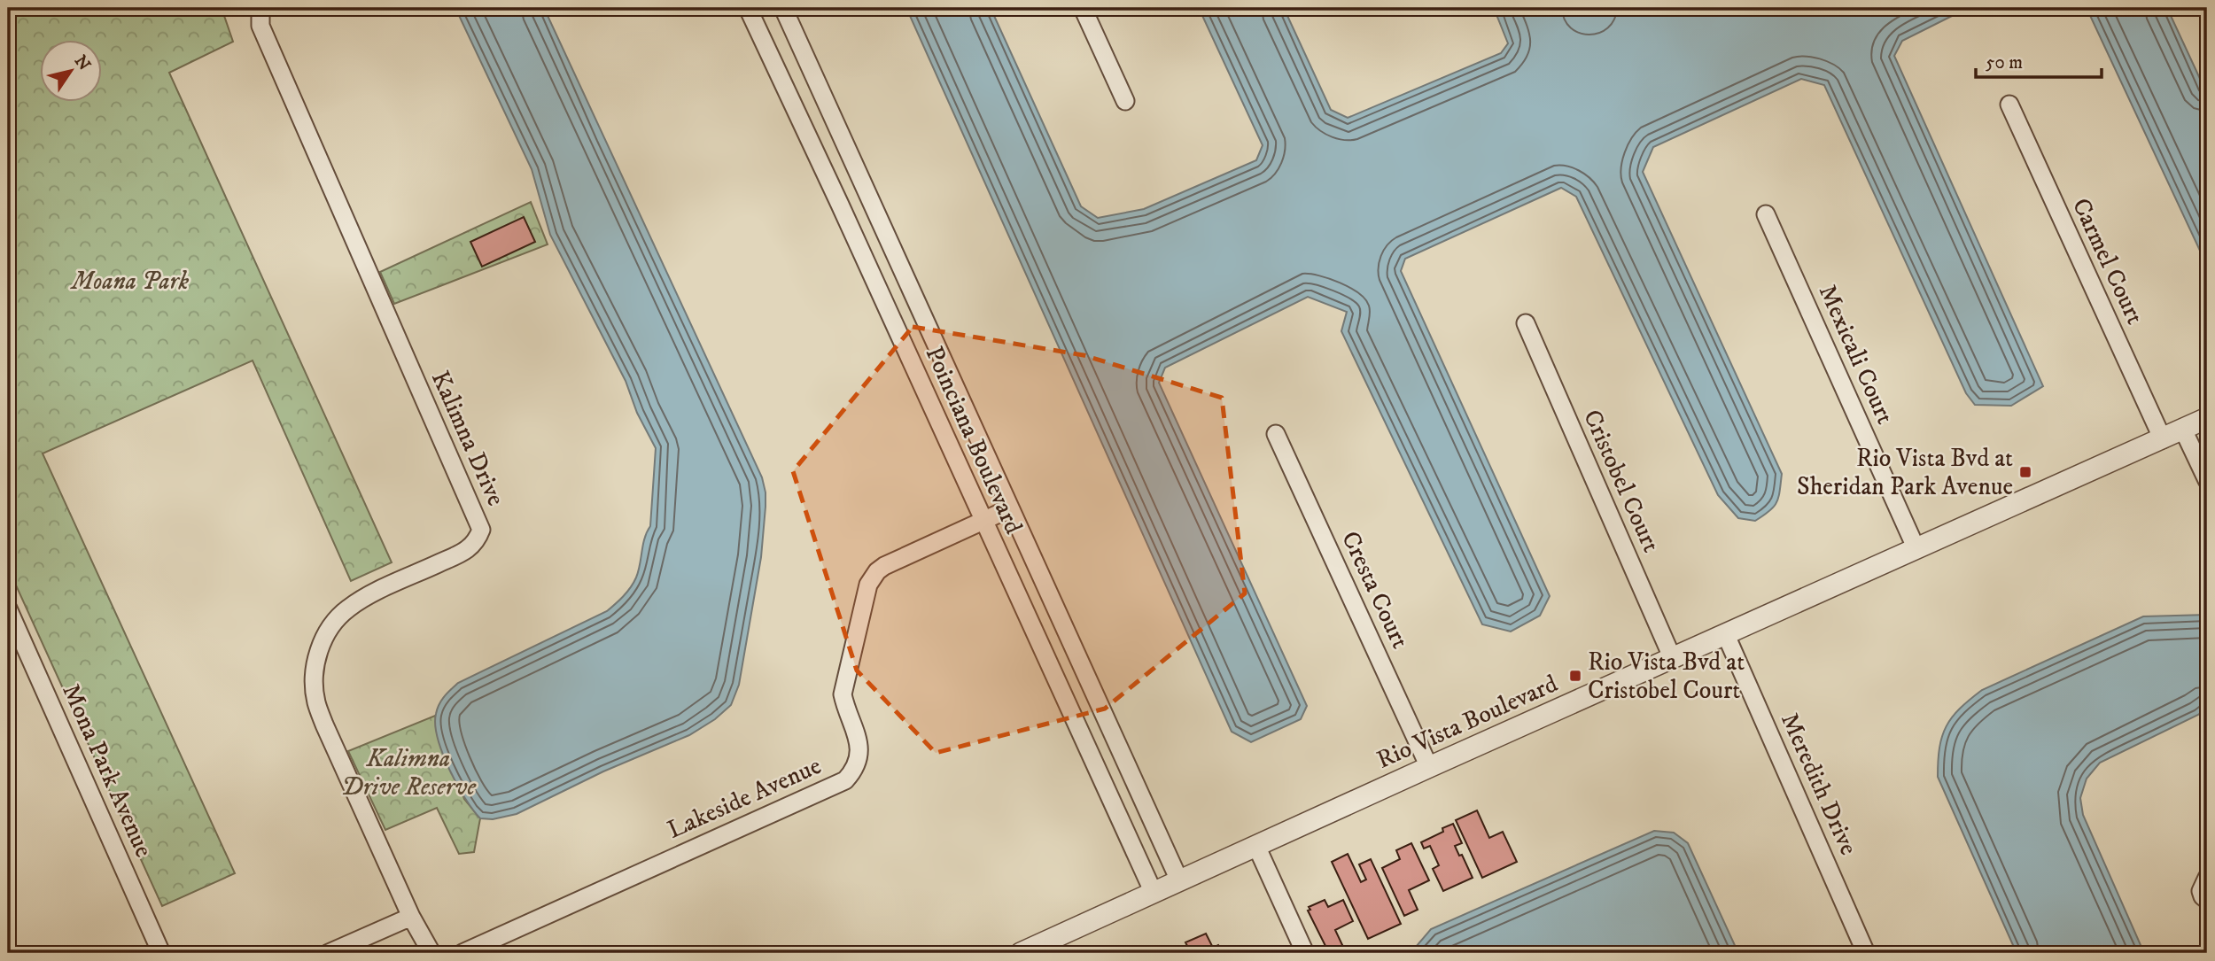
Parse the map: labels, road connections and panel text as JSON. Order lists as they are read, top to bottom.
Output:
{
  "streets": {
    "street": [
      "Carmel Court",
      "Mexicali Court",
      "Kalimna Drive",
      "Poinciana Boulevard",
      "Cristobel Court",
      "Cresta Court",
      "Rio Vista Boulevard",
      "Mona Park Avenue",
      "Meredith Drive",
      "Lakeside Avenue"
    ]
  },
  "crossings": [
    ["Carmel Court", "Rio Vista Boulevard"],
    ["Mexicali Court", "Rio Vista Boulevard"],
    ["Poinciana Boulevard", "Rio Vista Boulevard"],
    ["Poinciana Boulevard", "Lakeside Avenue"],
    ["Cristobel Court", "Rio Vista Boulevard"],
    ["Cresta Court", "Rio Vista Boulevard"],
    ["Rio Vista Boulevard", "Meredith Drive"]
  ],
  "parks": ["Moana Park", "Kalimna Drive Reserve"],
  "places": {
    "transit": ["Rio Vista Bvd at Sheridan Park Avenue", "Rio Vista Bvd at Cristobel Court"]
  },
  "scale_bar": "50 m",
  "north": "top right"
}
